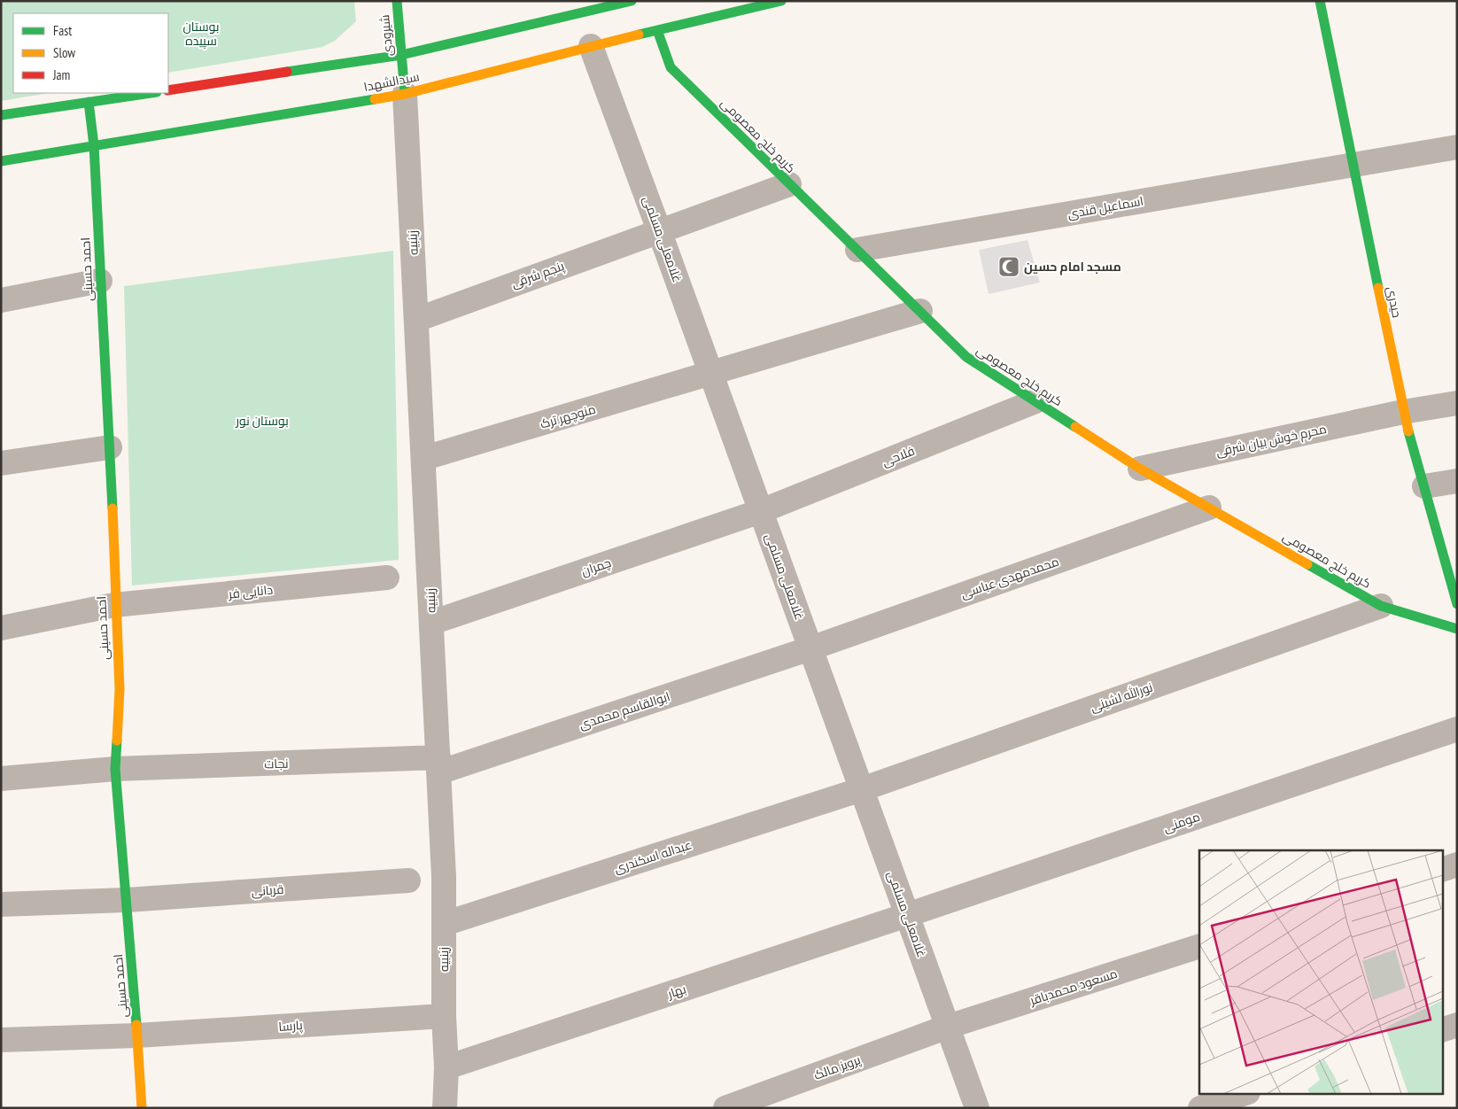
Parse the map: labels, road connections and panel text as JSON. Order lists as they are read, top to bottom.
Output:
{
  "streets": {
    "street": [
      "شیرودی",
      "سیدالشهدا",
      "کریم خلج معصومی",
      "اسماعیل قندی",
      "غلامعلی مسلمی",
      "زینبیه",
      "احمد حسینی",
      "پنجم شرقی",
      "حیدری",
      "منوچهر ترک",
      "محرم خوش بیان شرقی",
      "فلاحی",
      "چمران",
      "محمدمهدی عباسی",
      "دانایی فر",
      "نورالله لشینی",
      "ابوالقاسم محمدی",
      "نجات",
      "مومنی",
      "عبداله اسکندری",
      "قربانی",
      "مسعود محمدباقر",
      "بهار",
      "پارسا",
      "پرویز مالک"
    ]
  },
  "crossings": [
    ["شیرودی", "سیدالشهدا"],
    ["شیرودی", "زینبیه"],
    ["سیدالشهدا", "کریم خلج معصومی"],
    ["سیدالشهدا", "غلامعلی مسلمی"],
    ["سیدالشهدا", "زینبیه"],
    ["سیدالشهدا", "احمد حسینی"],
    ["کریم خلج معصومی", "اسماعیل قندی"],
    ["کریم خلج معصومی", "پنجم شرقی"],
    ["کریم خلج معصومی", "منوچهر ترک"],
    ["کریم خلج معصومی", "محرم خوش بیان شرقی"],
    ["کریم خلج معصومی", "فلاحی"],
    ["کریم خلج معصومی", "محمدمهدی عباسی"],
    ["کریم خلج معصومی", "نورالله لشینی"],
    ["اسماعیل قندی", "حیدری"],
    ["غلامعلی مسلمی", "پنجم شرقی"],
    ["غلامعلی مسلمی", "منوچهر ترک"],
    ["غلامعلی مسلمی", "فلاحی"],
    ["غلامعلی مسلمی", "چمران"],
    ["غلامعلی مسلمی", "محمدمهدی عباسی"],
    ["غلامعلی مسلمی", "نورالله لشینی"],
    ["غلامعلی مسلمی", "ابوالقاسم محمدی"],
    ["غلامعلی مسلمی", "مومنی"],
    ["غلامعلی مسلمی", "عبداله اسکندری"],
    ["غلامعلی مسلمی", "مسعود محمدباقر"],
    ["غلامعلی مسلمی", "بهار"],
    ["غلامعلی مسلمی", "پرویز مالک"],
    ["زینبیه", "پنجم شرقی"],
    ["زینبیه", "منوچهر ترک"],
    ["زینبیه", "چمران"],
    ["زینبیه", "ابوالقاسم محمدی"],
    ["زینبیه", "نجات"],
    ["زینبیه", "عبداله اسکندری"],
    ["زینبیه", "بهار"],
    ["زینبیه", "پارسا"],
    ["احمد حسینی", "دانایی فر"],
    ["احمد حسینی", "نجات"],
    ["احمد حسینی", "قربانی"],
    ["احمد حسینی", "پارسا"],
    ["حیدری", "محرم خوش بیان شرقی"],
    ["فلاحی", "چمران"],
    ["محمدمهدی عباسی", "ابوالقاسم محمدی"],
    ["نورالله لشینی", "عبداله اسکندری"],
    ["ابوالقاسم محمدی", "نجات"],
    ["مومنی", "بهار"],
    ["مسعود محمدباقر", "پرویز مالک"]
  ],
  "parks": ["بوستان سپیده", "بوستان نور"],
  "places": {
    "mosque": ["مسجد امام حسین"]
  },
  "legend": ["Fast", "Slow", "Jam"]
}
